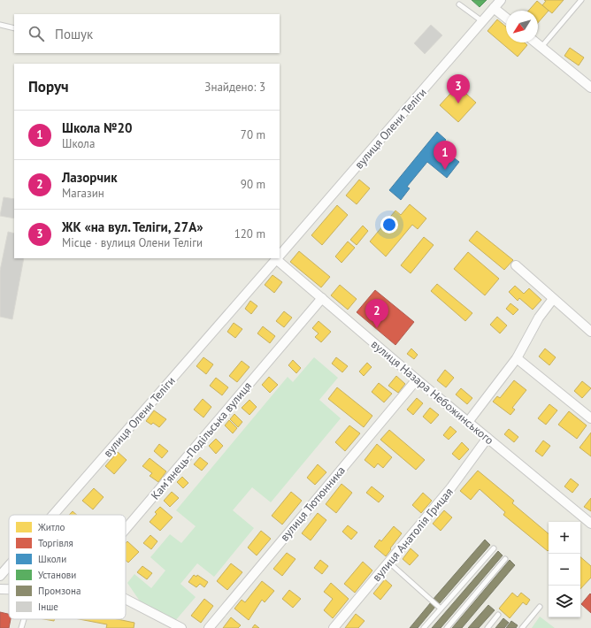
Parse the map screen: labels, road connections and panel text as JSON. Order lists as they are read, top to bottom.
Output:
{
  "streets": {
    "street": [
      "вулиця Олени Теліги",
      "вулиця Назара Небожинського",
      "Камʼянець-Подільська вулиця",
      "вулиця Тютюнника",
      "вулиця Анатолія Грицая"
    ]
  },
  "crossings": [
    ["вулиця Назара Небожинського", "Камʼянець-Подільська вулиця"],
    ["вулиця Назара Небожинського", "вулиця Тютюнника"],
    ["вулиця Назара Небожинського", "вулиця Анатолія Грицая"]
  ],
  "legend": [
    "Житло",
    "Торгівля",
    "Школи",
    "Установи",
    "Промзона",
    "Інше"
  ],
  "north": "bottom left",
  "page": {
    "search": "Пошук",
    "heading": ["Поруч", "Знайдено: 3"],
    "pins": ["3", "1", "2"],
    "list": [
      {
        "mark": "1",
        "name": "Школа №20",
        "note": "Школа",
        "value": "70 m"
      },
      {
        "mark": "2",
        "name": "Лазорчик",
        "note": "Магазин",
        "value": "90 m"
      },
      {
        "mark": "3",
        "name": "ЖК «на вул. Теліги, 27А»",
        "note": "Місце · вулиця Олени Теліги",
        "value": "120 m"
      }
    ],
    "map_buttons": ["+", "−"]
  }
}
